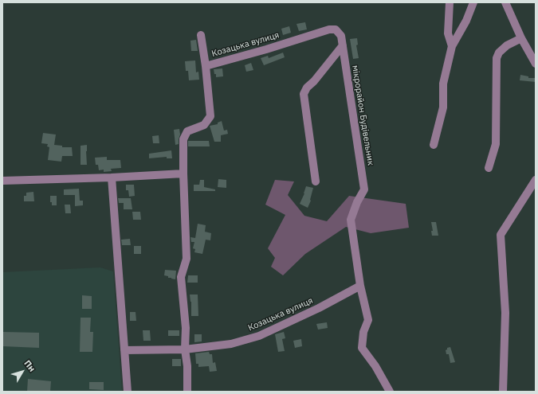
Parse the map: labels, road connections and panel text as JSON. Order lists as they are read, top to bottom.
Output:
{
  "streets": {
    "street": ["Козацька вулиця", "мікрорайон Будівельник"]
  },
  "crossings": [
    ["Козацька вулиця", "мікрорайон Будівельник"]
  ],
  "north": "top right"
}
